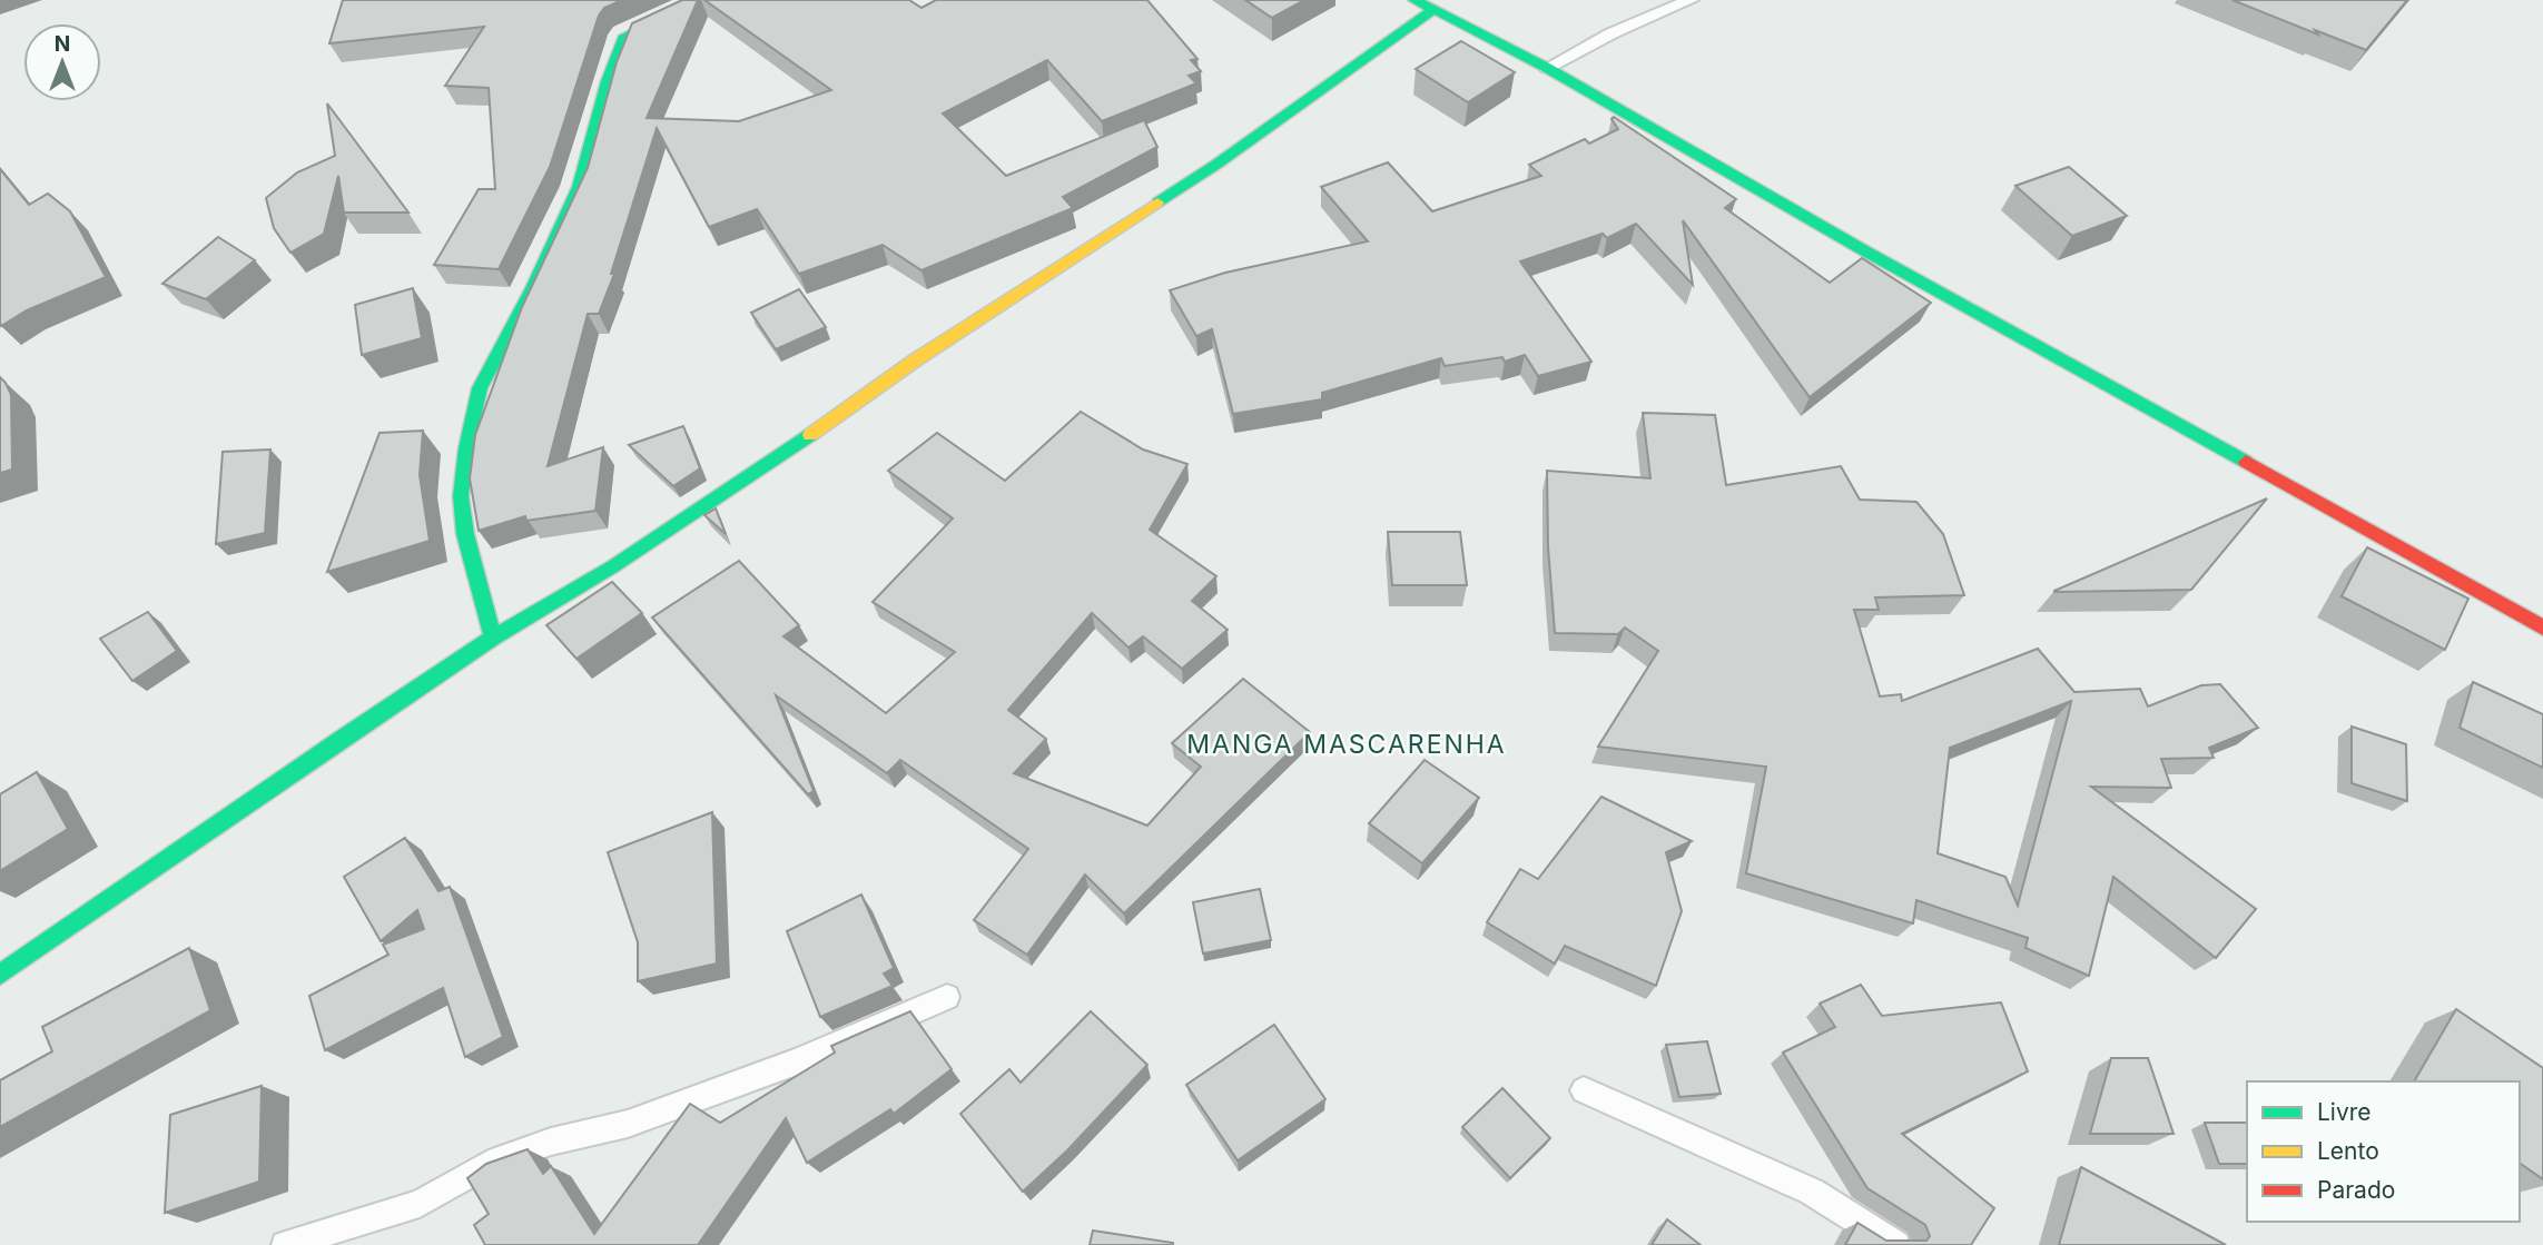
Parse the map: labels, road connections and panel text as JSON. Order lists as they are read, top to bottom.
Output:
{
  "districts": ["MANGA MASCARENHA"],
  "legend": ["Livre", "Lento", "Parado"],
  "north": "top"
}
